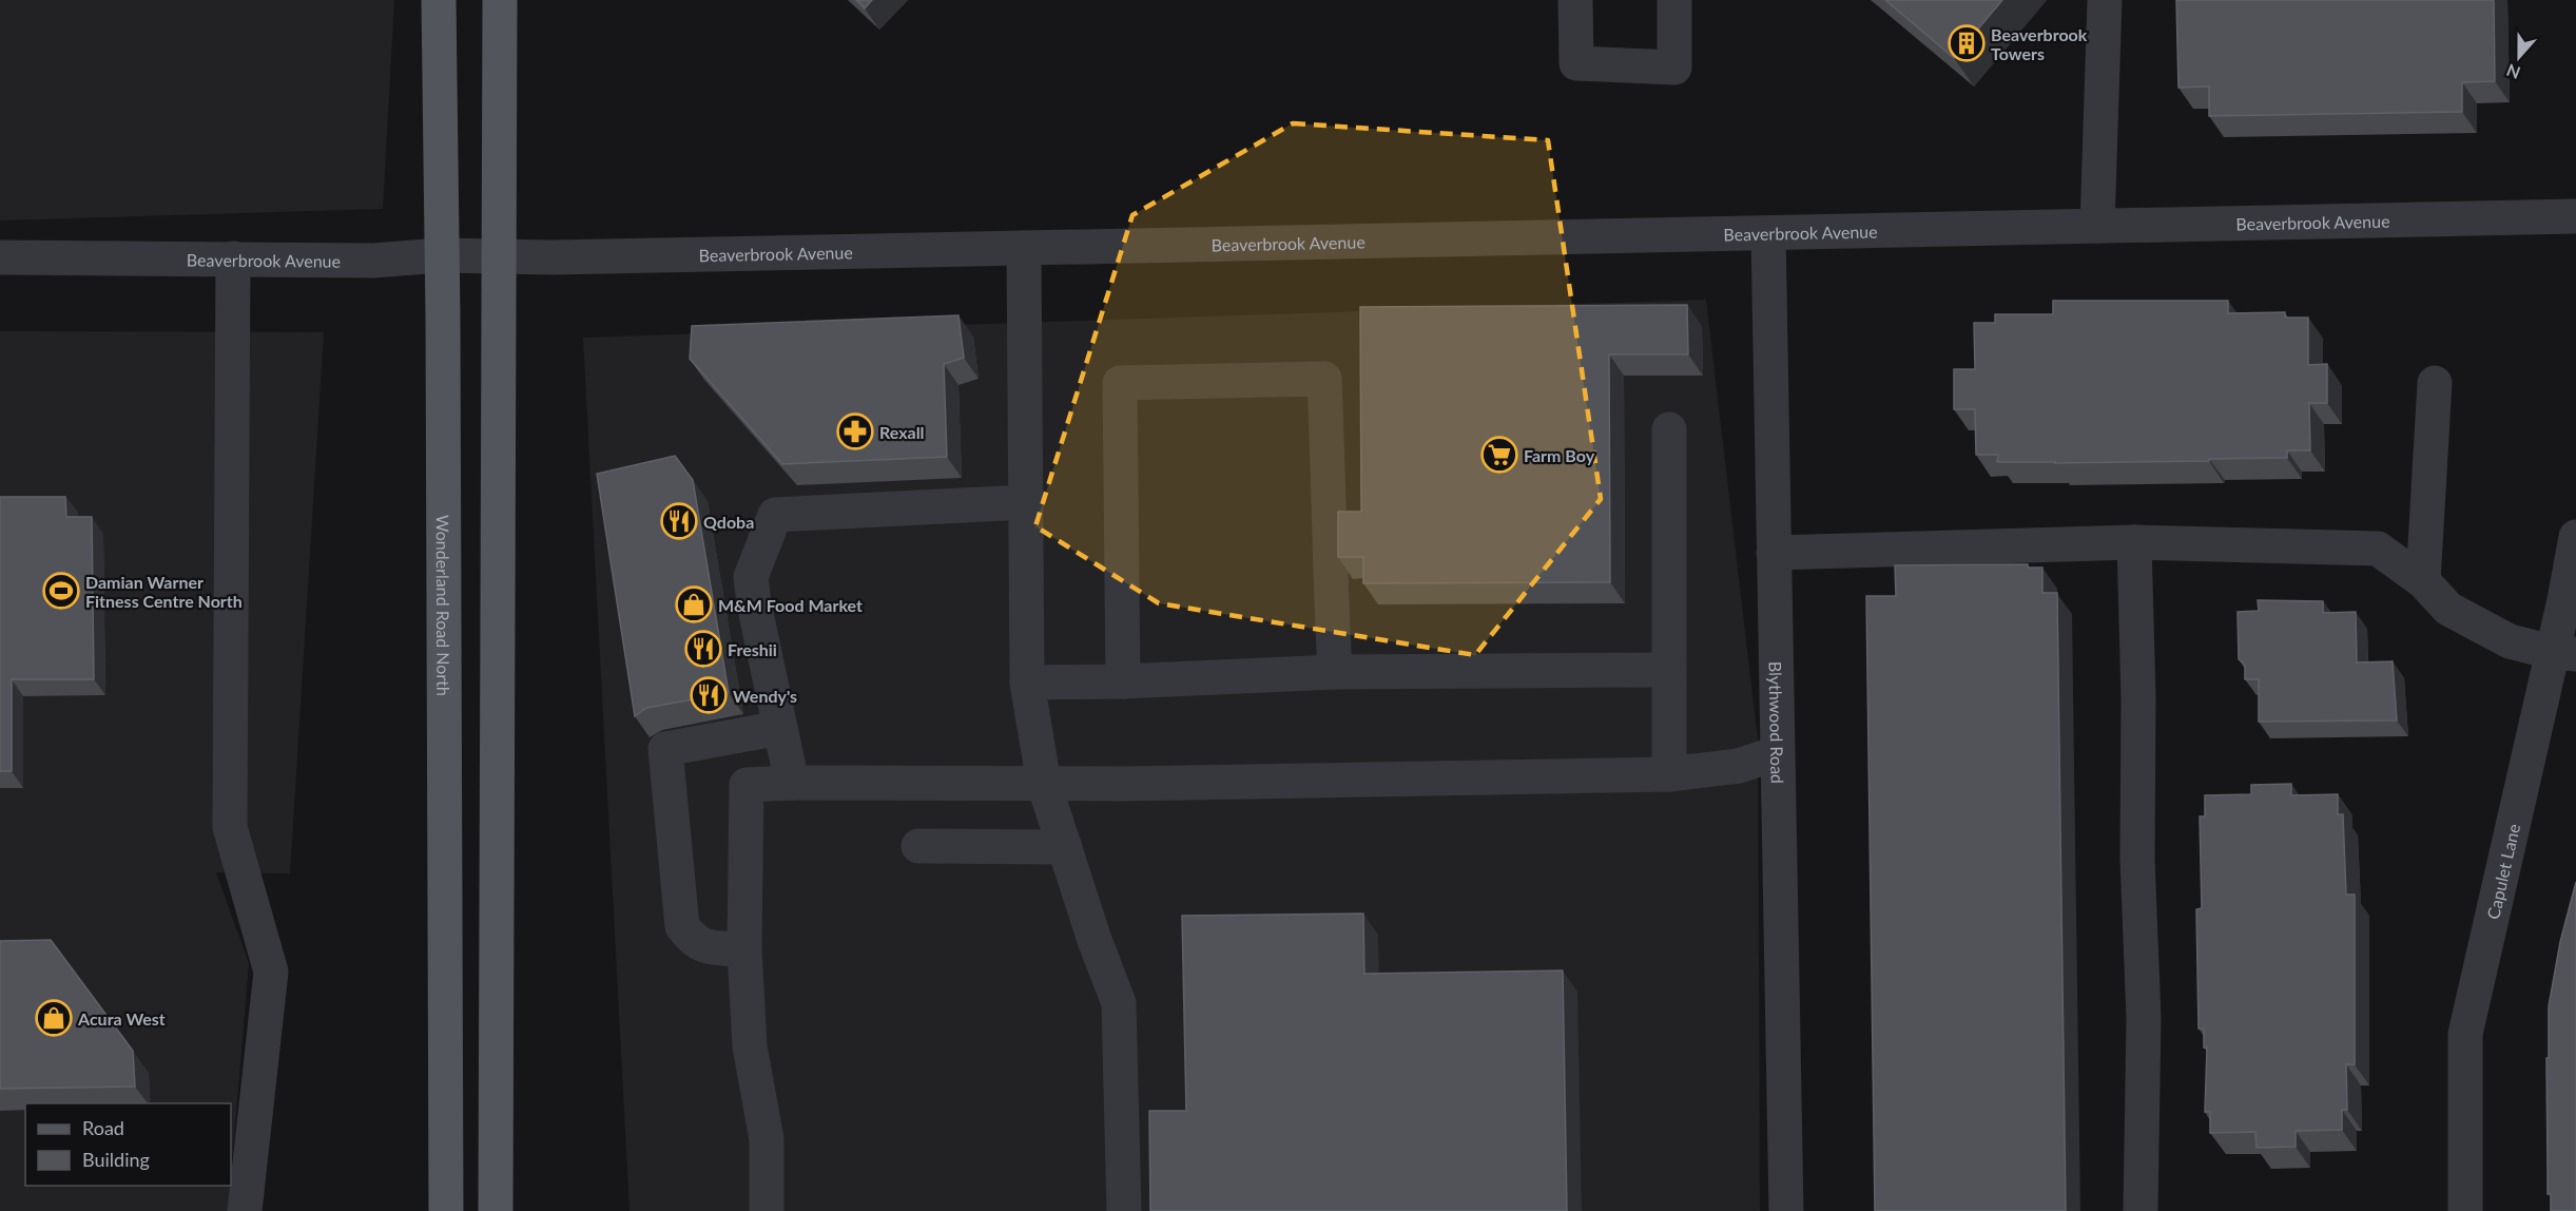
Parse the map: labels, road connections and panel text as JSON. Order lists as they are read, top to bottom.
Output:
{
  "streets": {
    "main road": ["Wonderland Road North"],
    "street": ["Beaverbrook Avenue", "Blythwood Road", "Capulet Lane"]
  },
  "crossings": [
    ["Beaverbrook Avenue", "Wonderland Road North"],
    ["Beaverbrook Avenue", "Blythwood Road"]
  ],
  "places": {
    "building": ["Beaverbrook Towers"],
    "pharmacy": ["Rexall"],
    "supermarket": ["Farm Boy"],
    "restaurant": ["Qdoba", "Freshii", "Wendy's"],
    "sports": ["Damian Warner Fitness Centre North"],
    "shop": ["M&M Food Market", "Acura West"]
  },
  "legend": ["Road", "Building"],
  "north": "bottom"
}
